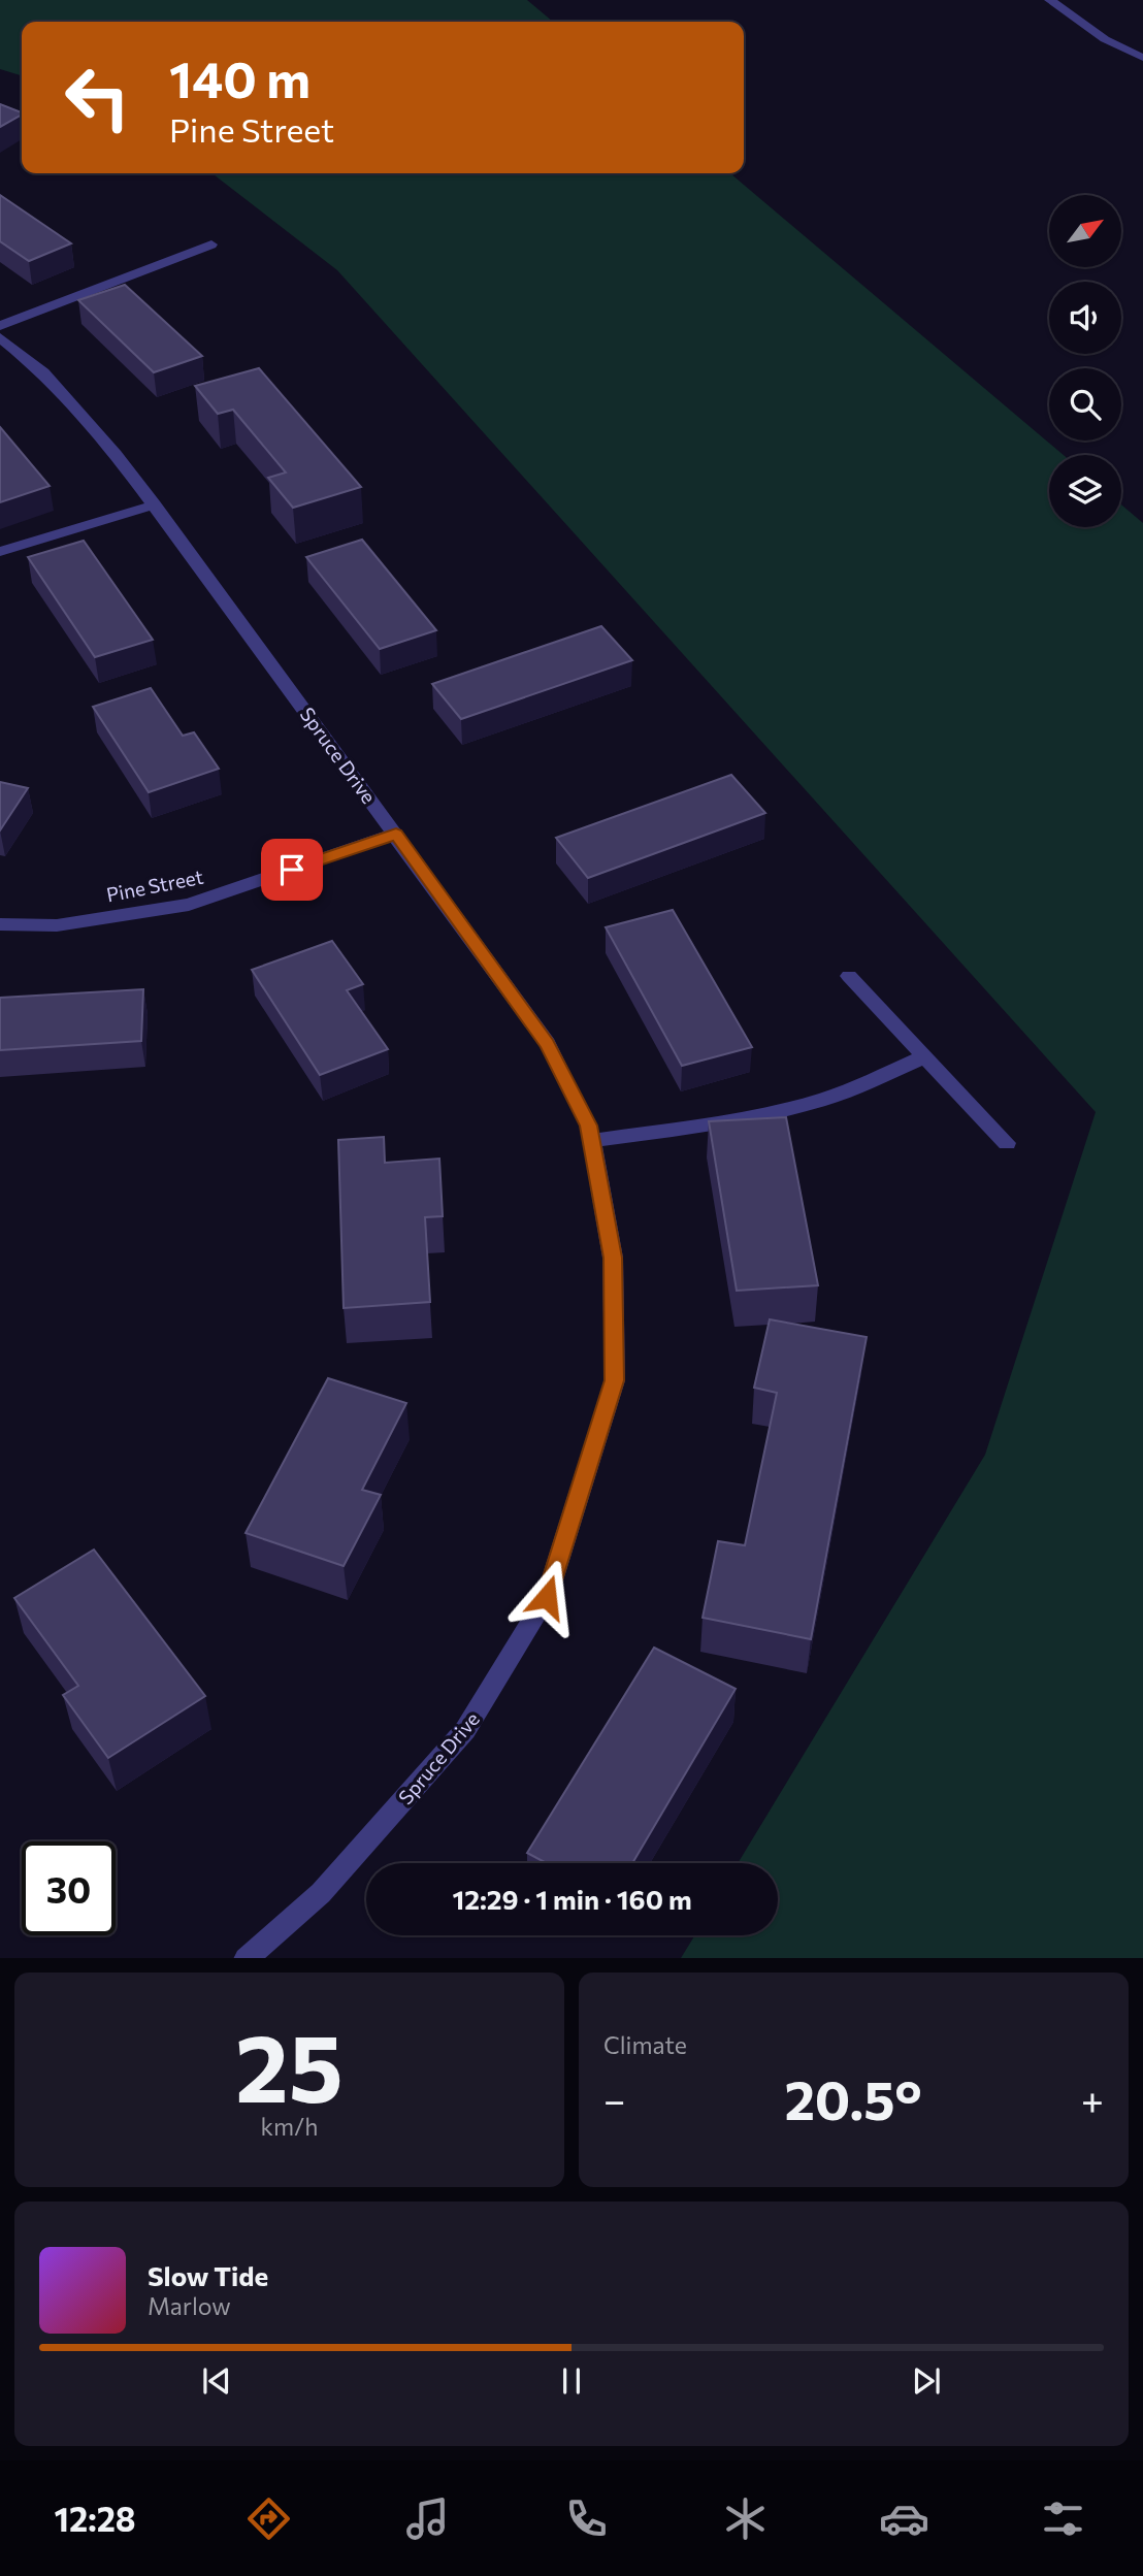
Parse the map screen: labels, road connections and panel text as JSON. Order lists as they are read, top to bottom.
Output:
{
  "streets": {
    "street": ["Spruce Drive", "Pine Street"]
  },
  "crossings": [
    ["Spruce Drive", "Pine Street"]
  ],
  "north": "top right",
  "page": {
    "turn": ["140 m", "Pine Street"],
    "limit": "30",
    "trip": "12:29 · 1 min · 160 m",
    "tile": [
      ["25", "km/h"],
      "Climate"
    ],
    "heat": ["−", "20.5°", "+"],
    "song": ["Slow Tide", "Marlow"],
    "tabs": "12:28"
  }
}
